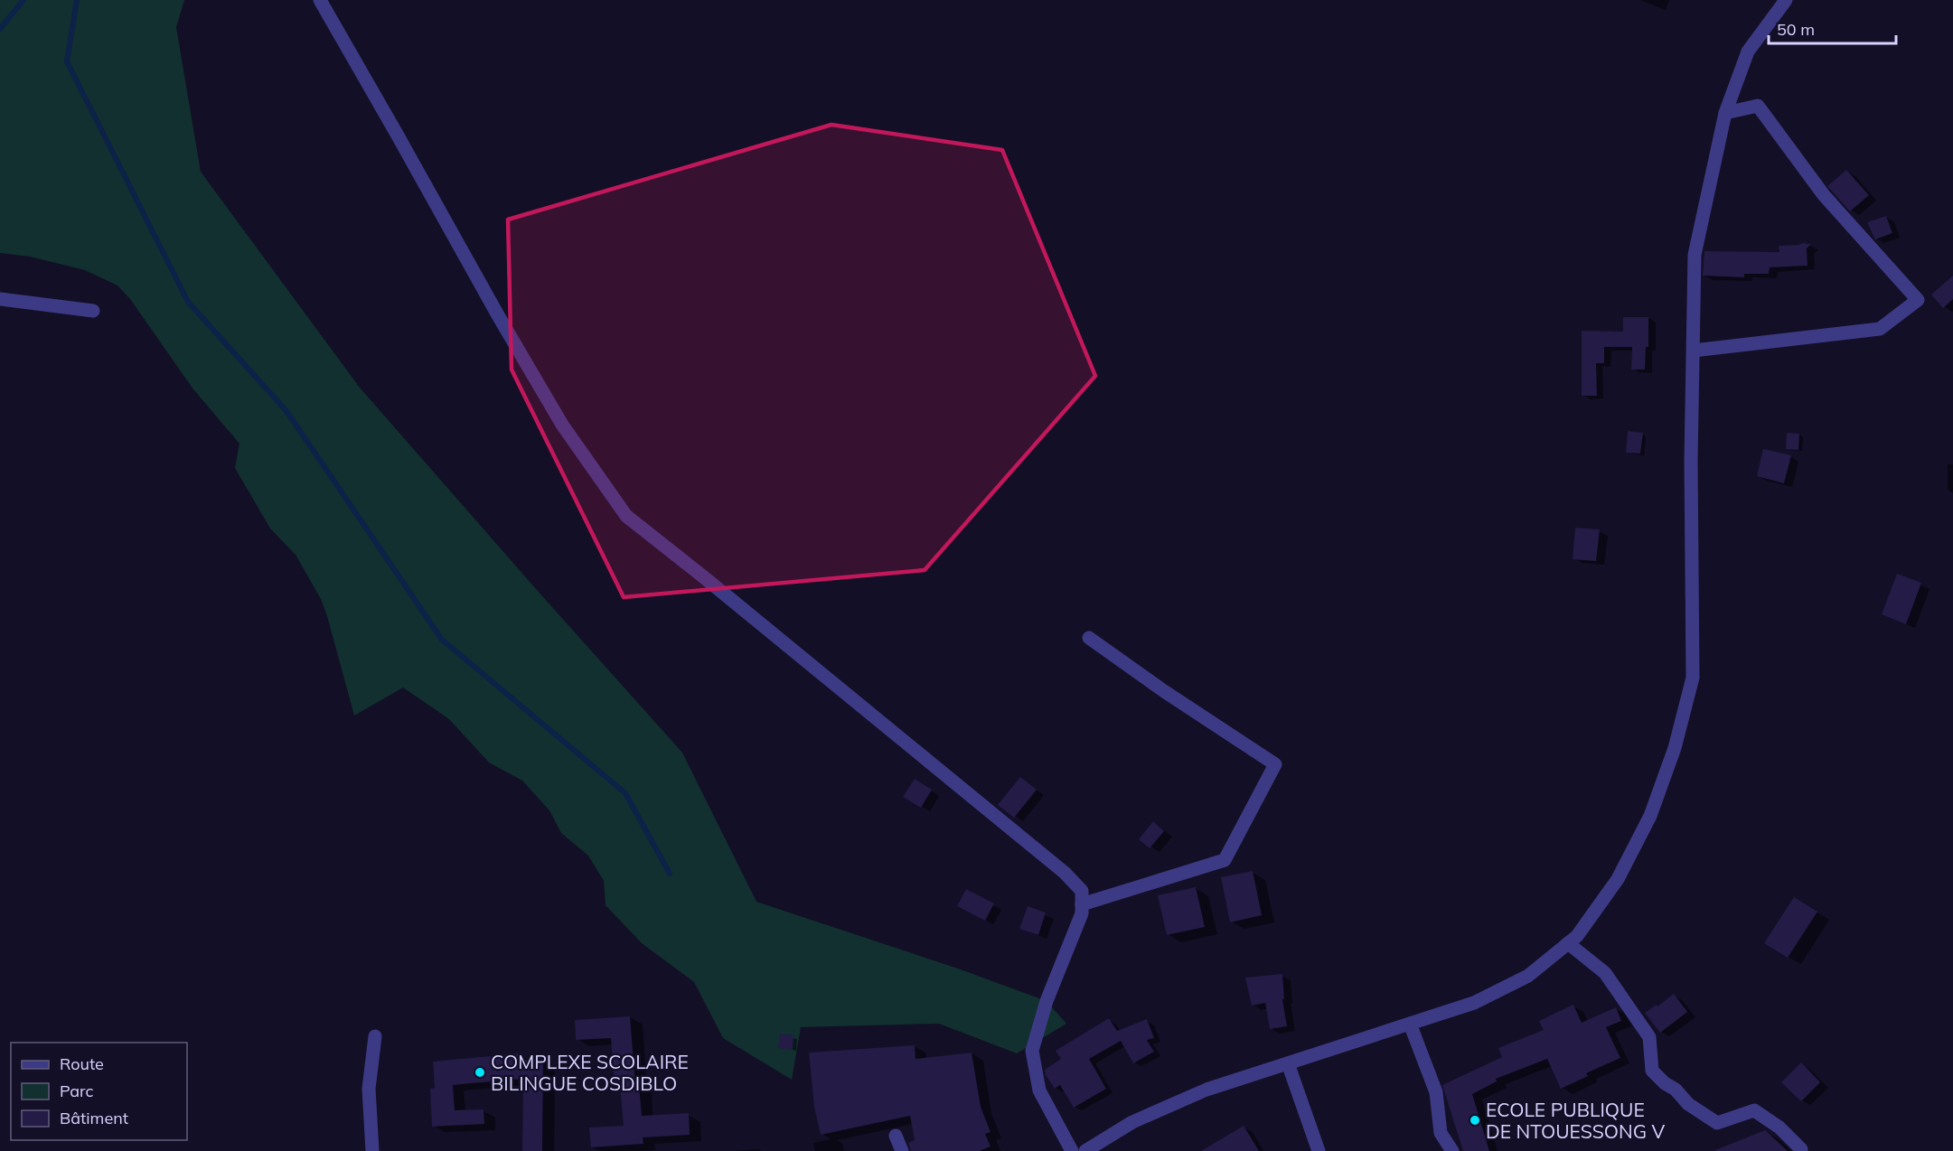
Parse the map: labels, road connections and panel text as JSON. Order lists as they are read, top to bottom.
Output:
{
  "places": ["COMPLEXE SCOLAIRE BILINGUE COSDIBLO", "ECOLE PUBLIQUE DE NTOUESSONG V"],
  "legend": ["Route", "Parc", "Bâtiment"],
  "scale_bar": "50 m"
}
